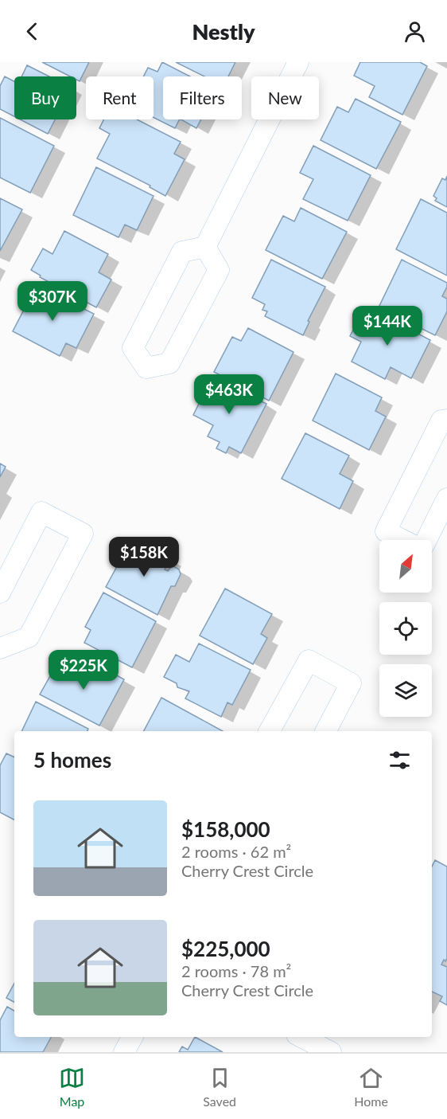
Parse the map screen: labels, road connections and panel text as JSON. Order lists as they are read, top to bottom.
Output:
{
  "north": "top right",
  "page": {
    "header": "Nestly",
    "chip": [
      "Buy",
      "Rent",
      "Filters",
      "New"
    ],
    "price": [
      "$307K",
      "$144K",
      "$463K",
      "$158K",
      "$225K"
    ],
    "heading": "5 homes",
    "list": [
      {
        "name": "$158,000",
        "note": "2 rooms · 62 m² · Cherry Crest Circle"
      },
      {
        "name": "$225,000",
        "note": "2 rooms · 78 m² · Cherry Crest Circle"
      }
    ],
    "tabs": ["Map", "Saved", "Home"]
  }
}
